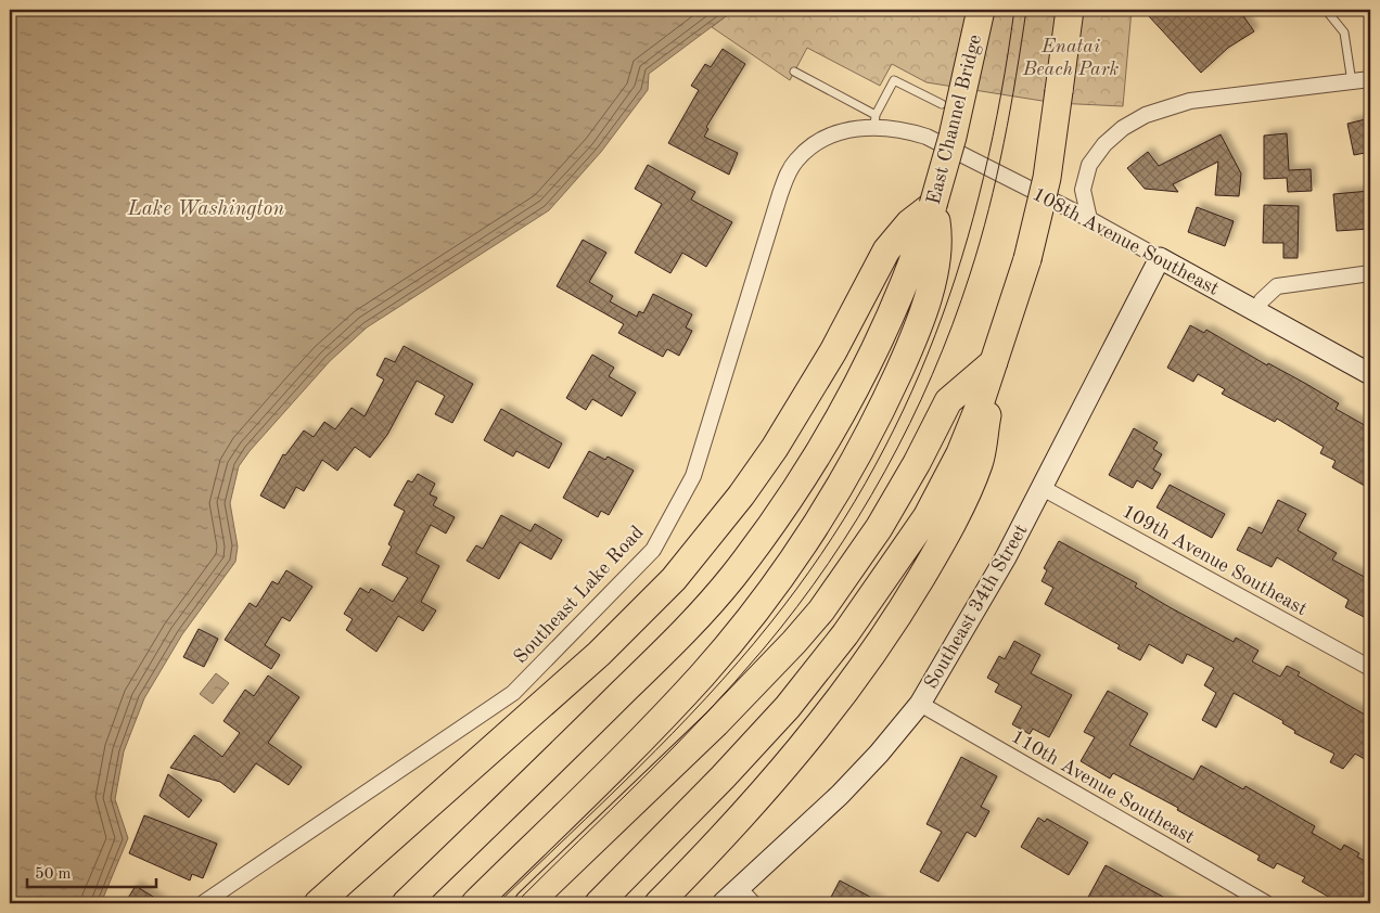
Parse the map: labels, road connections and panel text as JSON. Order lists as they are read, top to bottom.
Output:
{
  "streets": {
    "highway": ["East Channel Bridge"],
    "street": [
      "108th Avenue Southeast",
      "109th Avenue Southeast",
      "Southeast Lake Road",
      "Southeast 34th Street",
      "110th Avenue Southeast"
    ]
  },
  "crossings": [
    ["108th Avenue Southeast", "Southeast Lake Road"],
    ["108th Avenue Southeast", "Southeast 34th Street"],
    ["109th Avenue Southeast", "Southeast 34th Street"],
    ["Southeast 34th Street", "110th Avenue Southeast"]
  ],
  "water": ["Lake Washington"],
  "parks": ["Enatai Beach Park"],
  "scale_bar": "50 m"
}
